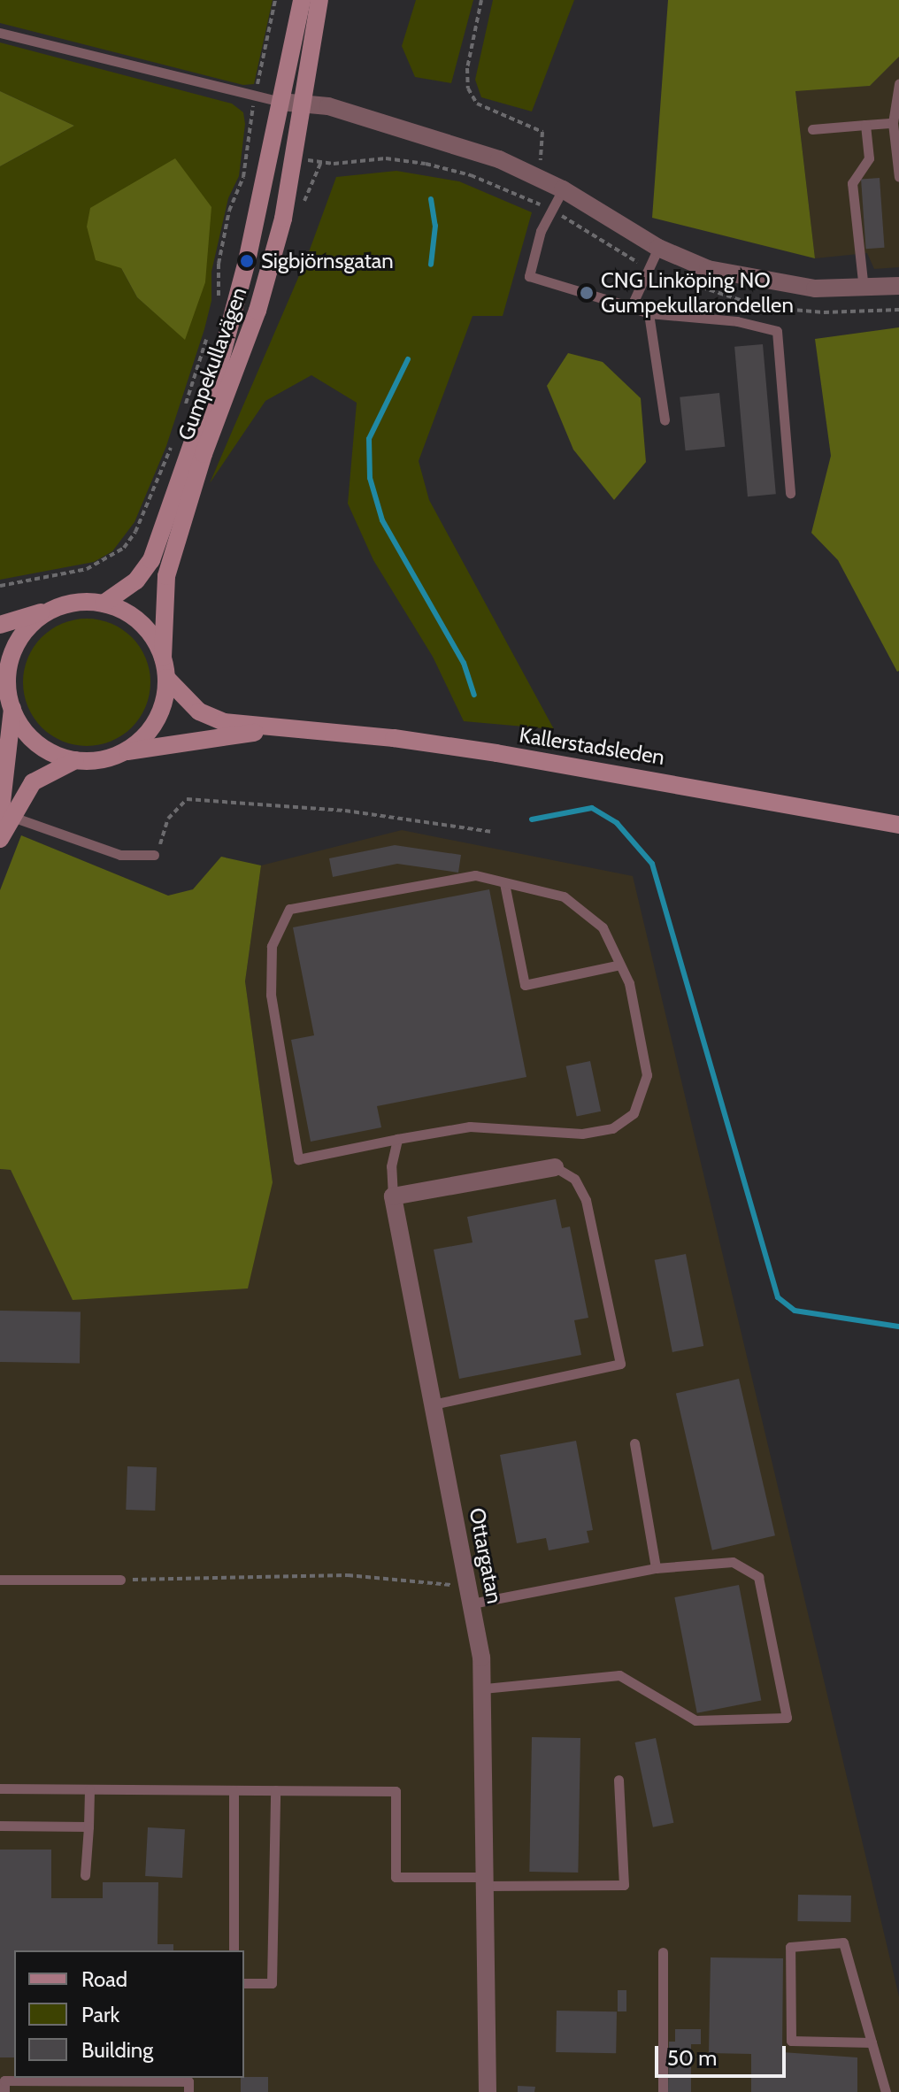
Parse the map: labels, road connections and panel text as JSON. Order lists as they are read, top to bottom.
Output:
{
  "streets": {
    "street": ["Gumpekullavägen", "Kallerstadsleden", "Ottargatan"]
  },
  "crossings": [
    ["Gumpekullavägen", "Kallerstadsleden"]
  ],
  "places": ["Sigbjörnsgatan", "CNG Linköping NO Gumpekullarondellen"],
  "legend": ["Road", "Park", "Building"],
  "scale_bar": "50 m"
}
